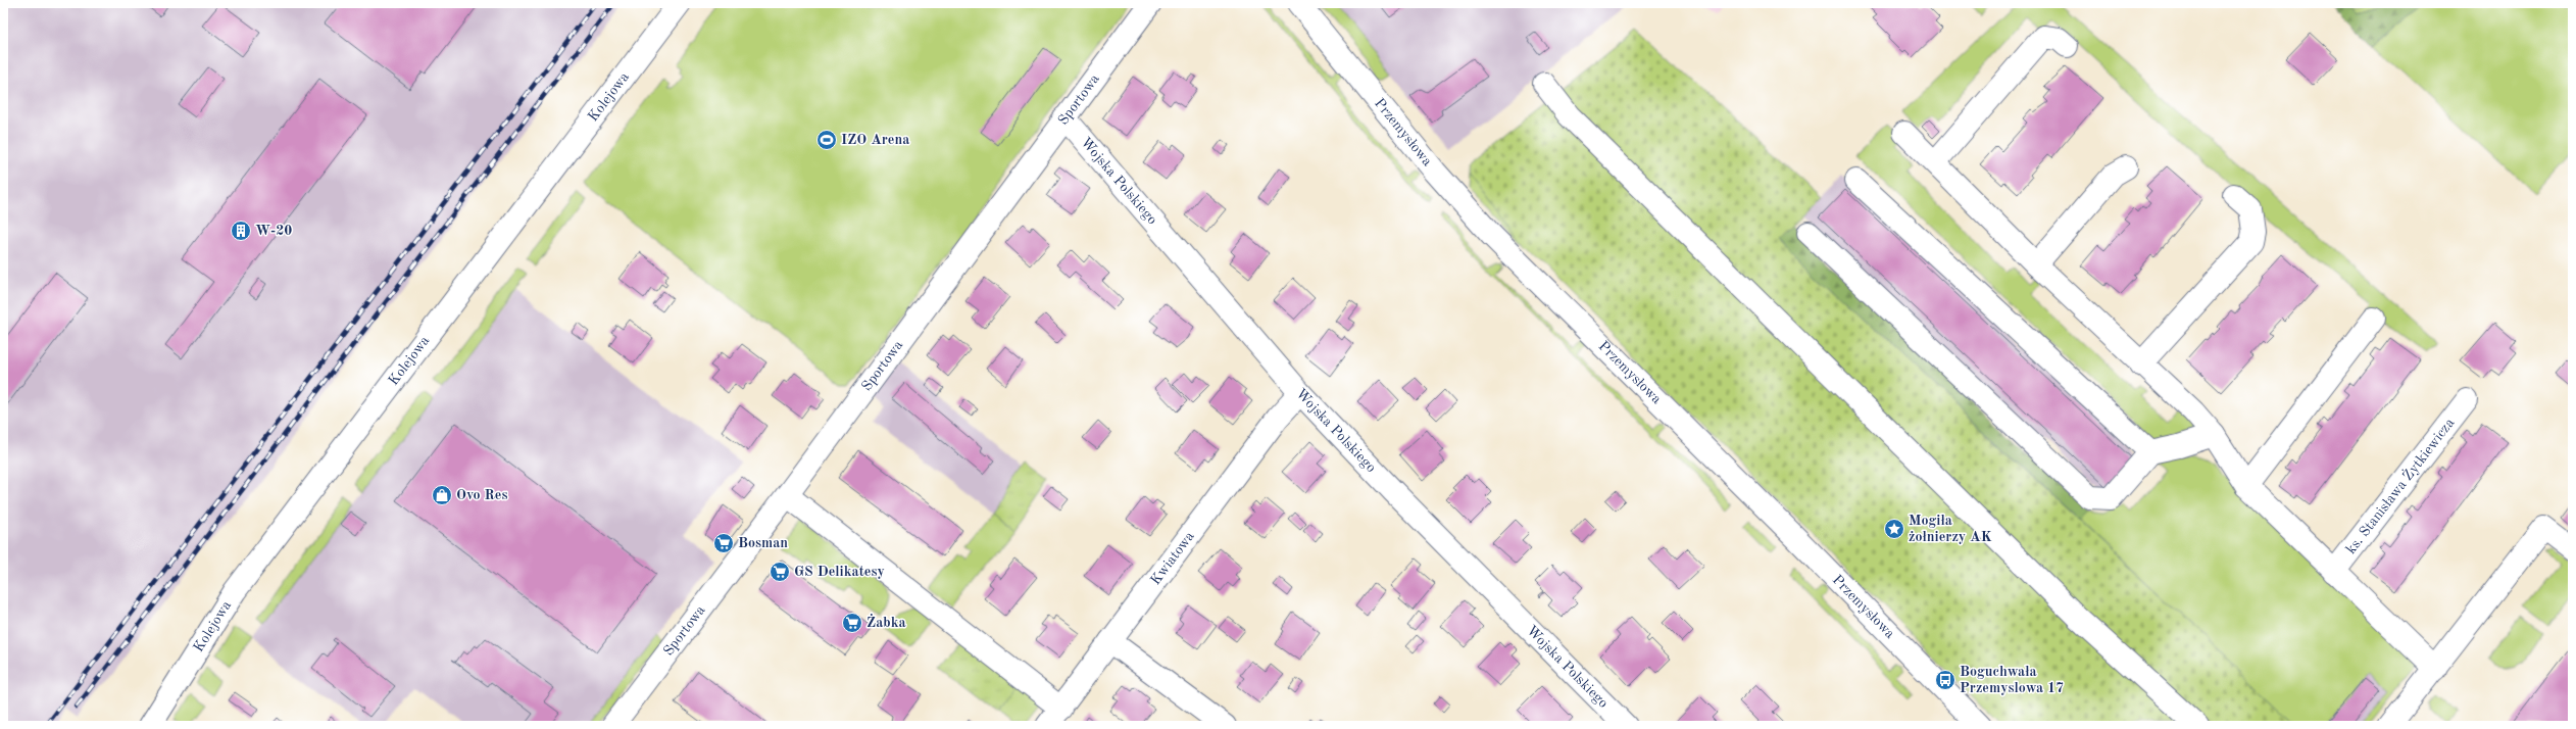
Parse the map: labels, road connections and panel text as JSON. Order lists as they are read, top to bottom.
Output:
{
  "streets": {
    "street": [
      "Kolejowa",
      "Sportowa",
      "Przemysłowa",
      "Wojska Polskiego",
      "ks. Stanisława Żytkiewicza",
      "Kwiatowa"
    ]
  },
  "crossings": [
    ["Sportowa", "Wojska Polskiego"],
    ["Wojska Polskiego", "Kwiatowa"]
  ],
  "places": {
    "sports": ["IZO Arena"],
    "building": ["W-20"],
    "shop": ["Ovo Res"],
    "place": ["Mogiła żołnierzy AK"],
    "supermarket": ["Bosman", "GS Delikatesy", "Żabka"],
    "bus stop": ["Boguchwała Przemyslowa 17"]
  }
}
